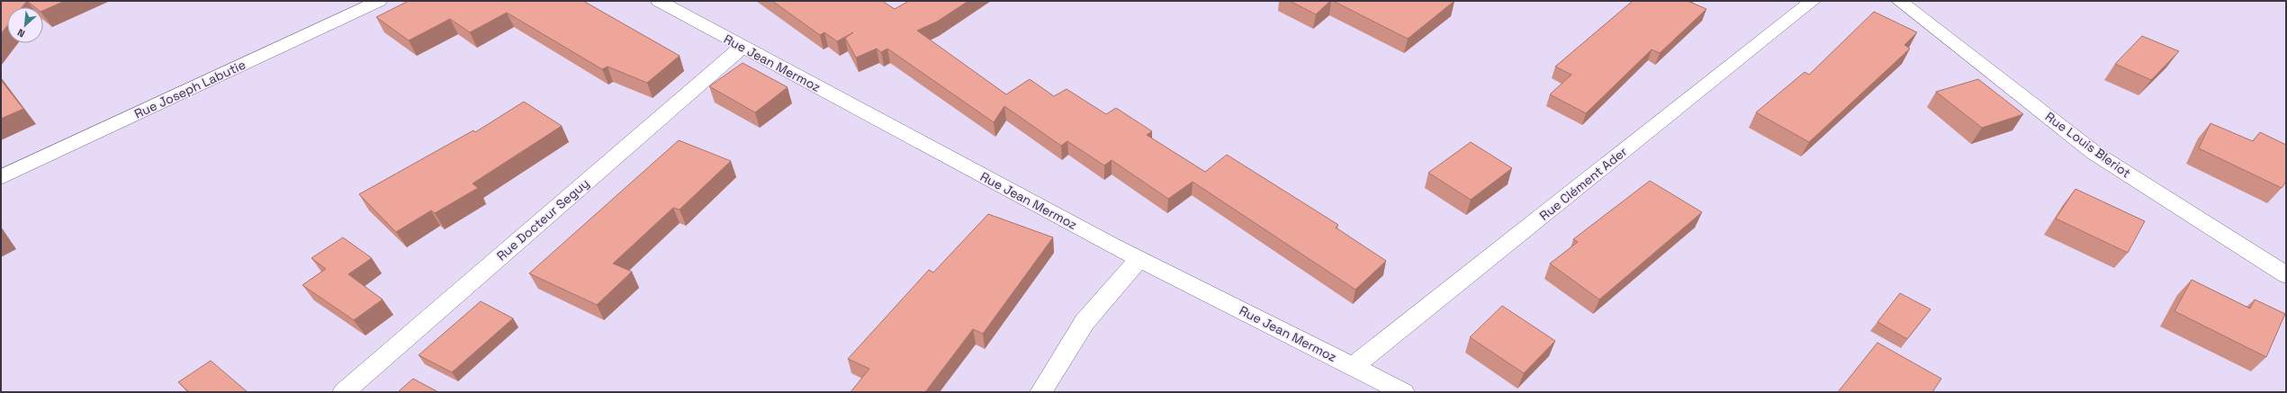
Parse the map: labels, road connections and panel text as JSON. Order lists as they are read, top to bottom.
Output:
{
  "streets": {
    "street": [
      "Rue Jean Mermoz",
      "Rue Joseph Labutie",
      "Rue Louis Bleriot",
      "Rue Clément Ader",
      "Rue Docteur Seguy"
    ]
  },
  "crossings": [
    ["Rue Jean Mermoz", "Rue Clément Ader"],
    ["Rue Jean Mermoz", "Rue Docteur Seguy"]
  ],
  "north": "bottom left"
}
